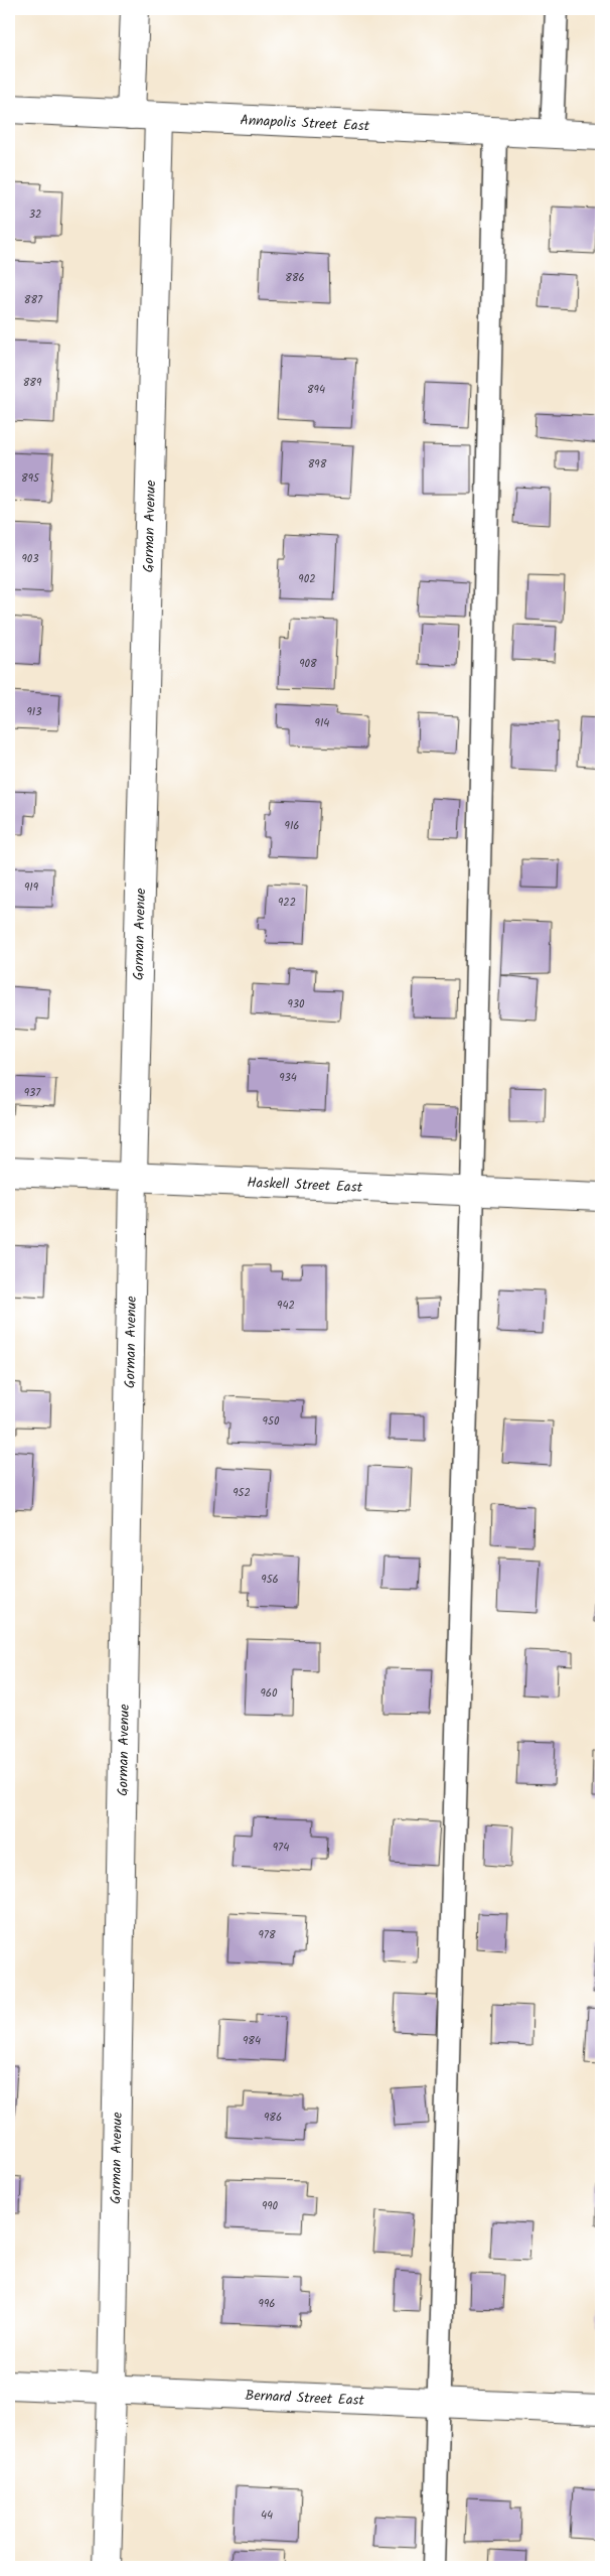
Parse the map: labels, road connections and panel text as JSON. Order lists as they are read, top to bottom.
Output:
{
  "streets": {
    "street": [
      "Annapolis Street East",
      "Gorman Avenue",
      "Haskell Street East",
      "Bernard Street East"
    ]
  },
  "crossings": [
    ["Annapolis Street East", "Gorman Avenue"],
    ["Gorman Avenue", "Haskell Street East"],
    ["Gorman Avenue", "Bernard Street East"]
  ],
  "house_numbers": [
    "32",
    "886",
    "887",
    "889",
    "894",
    "898",
    "895",
    "903",
    "902",
    "908",
    "913",
    "914",
    "916",
    "919",
    "922",
    "930",
    "934",
    "937",
    "942",
    "950",
    "952",
    "956",
    "960",
    "974",
    "978",
    "984",
    "986",
    "990",
    "996",
    "44"
  ]
}
